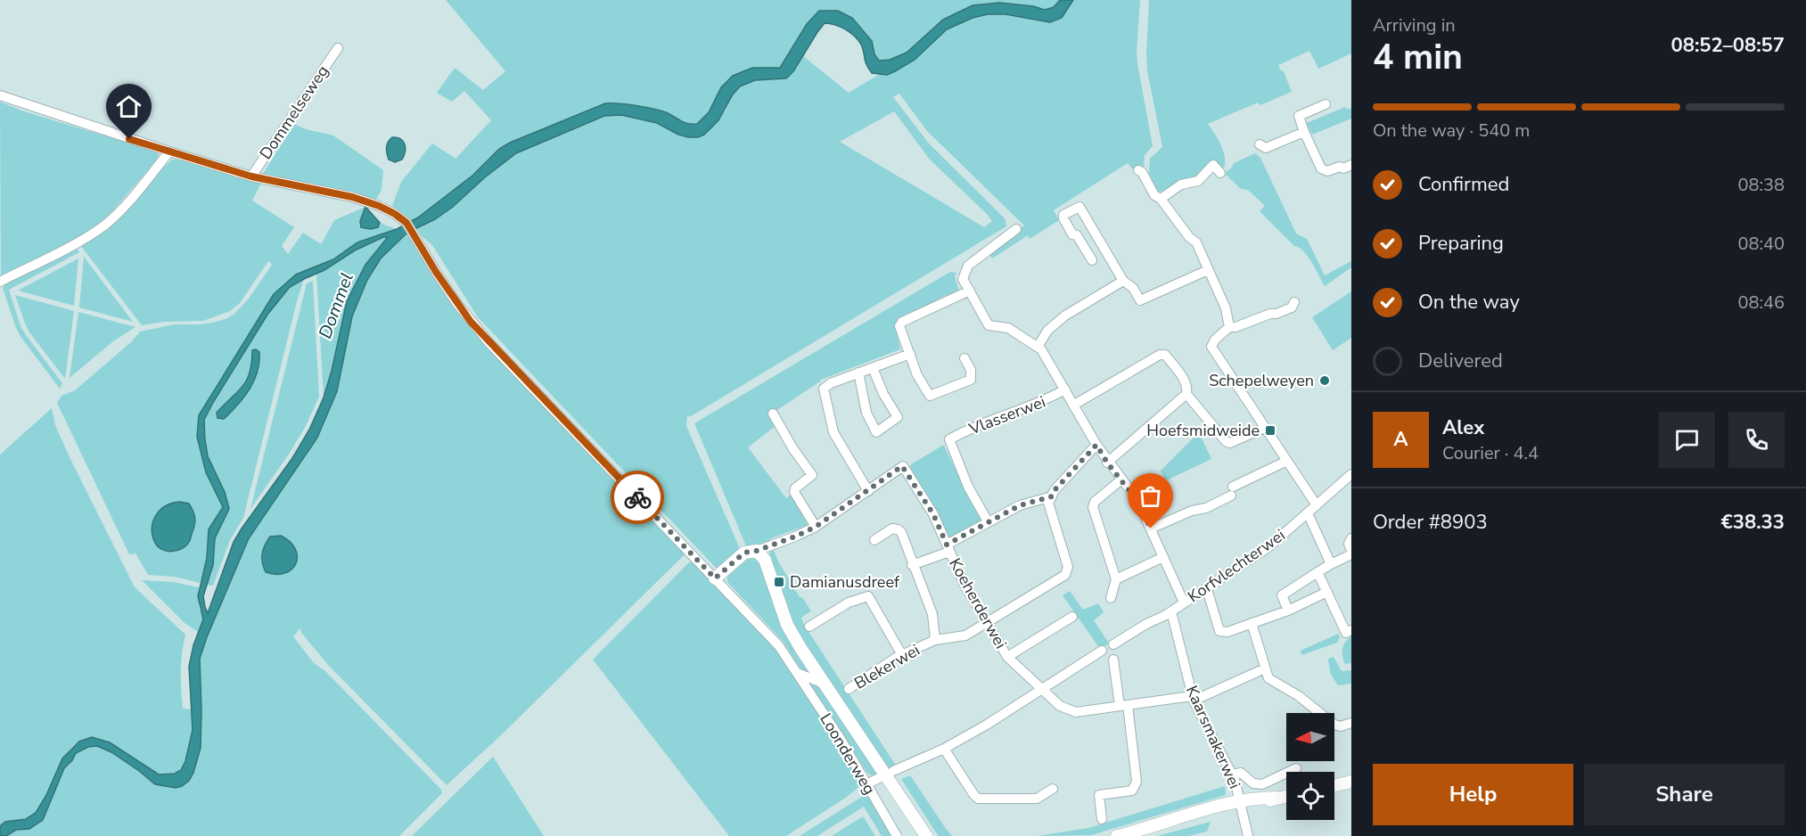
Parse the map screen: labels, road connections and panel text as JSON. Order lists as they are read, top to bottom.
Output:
{
  "streets": {
    "street": [
      "Dommelseweg",
      "Vlasserwei",
      "Korfvlechterwei",
      "Koeherderwei",
      "Blekerwei",
      "Kaarsmakerwei",
      "Loonderweg"
    ]
  },
  "crossings": [
    ["Dommelseweg", "Loonderweg"],
    ["Korfvlechterwei", "Kaarsmakerwei"],
    ["Koeherderwei", "Blekerwei"],
    ["Koeherderwei", "Kaarsmakerwei"]
  ],
  "water": ["Dommel"],
  "places": {
    "other": ["Schepelweyen"],
    "transit": ["Hoefsmidweide", "Damianusdreef"]
  },
  "north": "left",
  "page": {
    "heading": ["4 min", "Arriving in", "08:52–08:57"],
    "panel": [
      "Alex",
      "Courier · 4.4",
      "Order #8903",
      "€38.33"
    ],
    "bar": "On the way · 540 m",
    "list": [
      ["Confirmed", "08:38"],
      ["Preparing", "08:40"],
      ["On the way", "08:46"],
      "Delivered"
    ],
    "round": "A",
    "buttons": ["Help", "Share"]
  }
}
